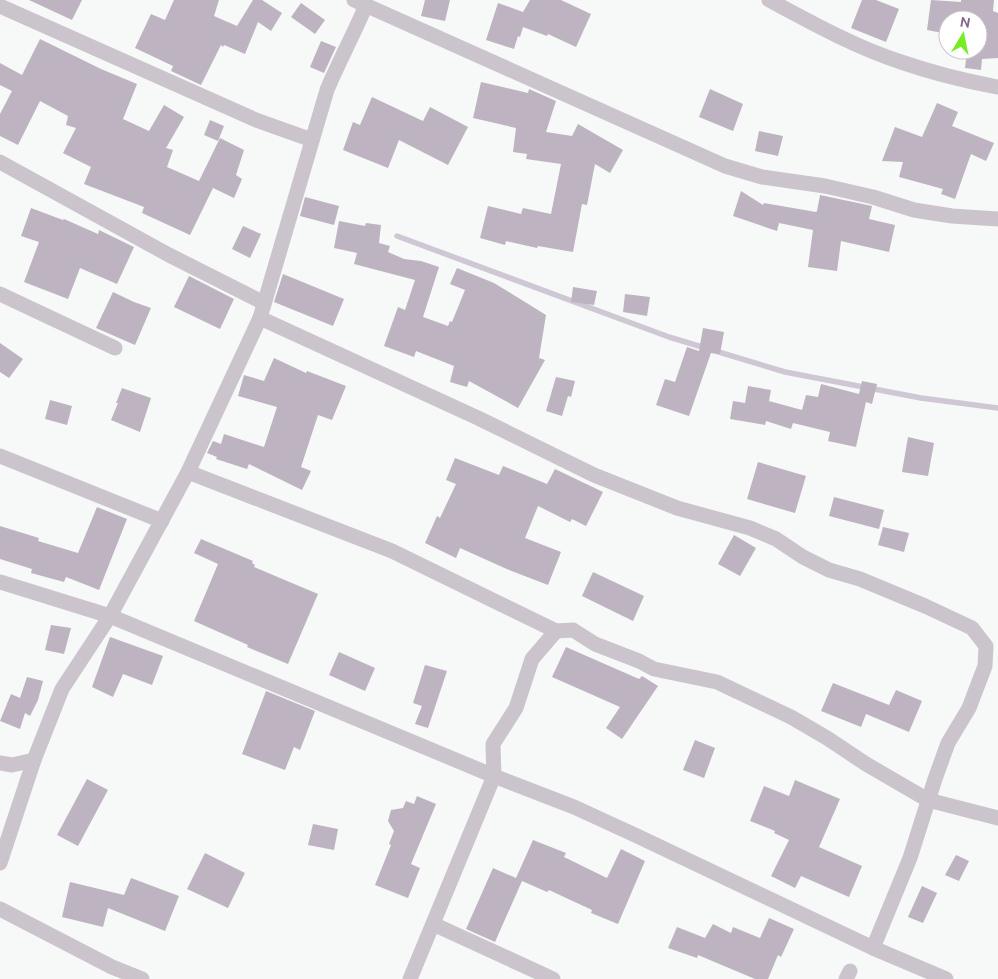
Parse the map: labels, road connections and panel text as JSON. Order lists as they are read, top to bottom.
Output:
{
  "north": "top"
}
